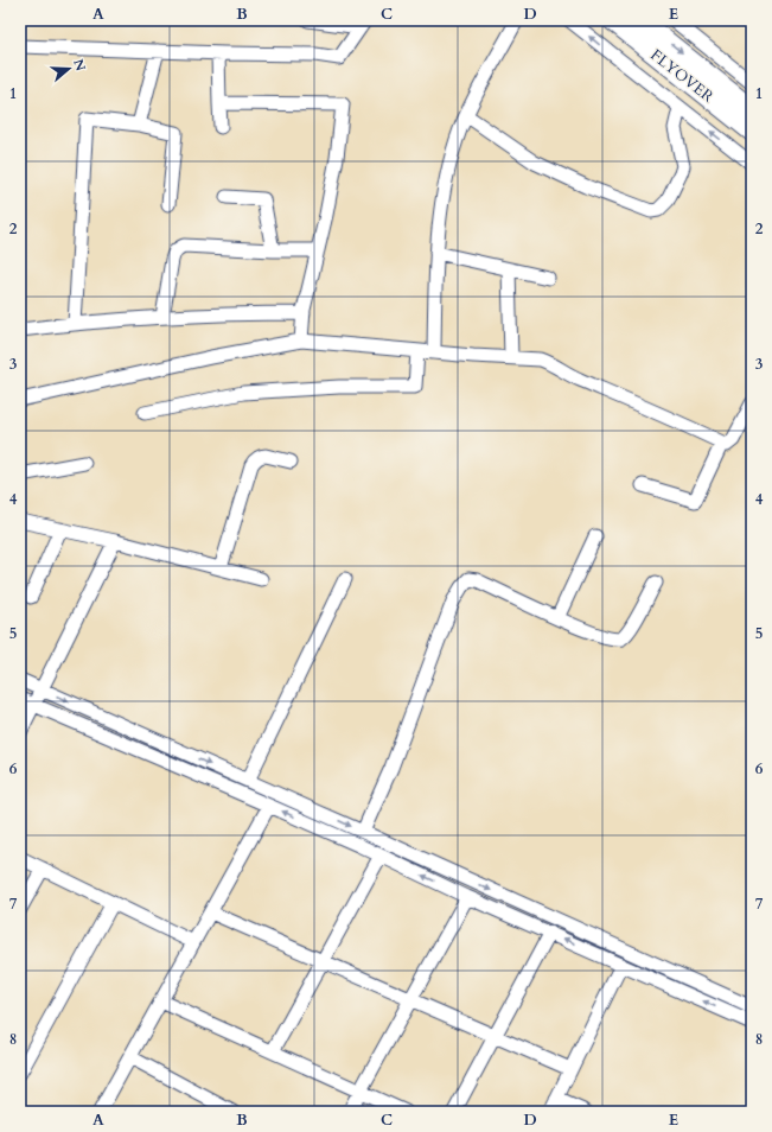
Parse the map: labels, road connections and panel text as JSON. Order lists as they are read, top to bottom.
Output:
{
  "streets": {
    "highway": ["FLYOVER"]
  },
  "north": "right",
  "grid": {
    "columns": [
      "A",
      "B",
      "C",
      "D",
      "E"
    ],
    "rows": [
      "1",
      "2",
      "3",
      "4",
      "5",
      "6",
      "7",
      "8"
    ]
  }
}
